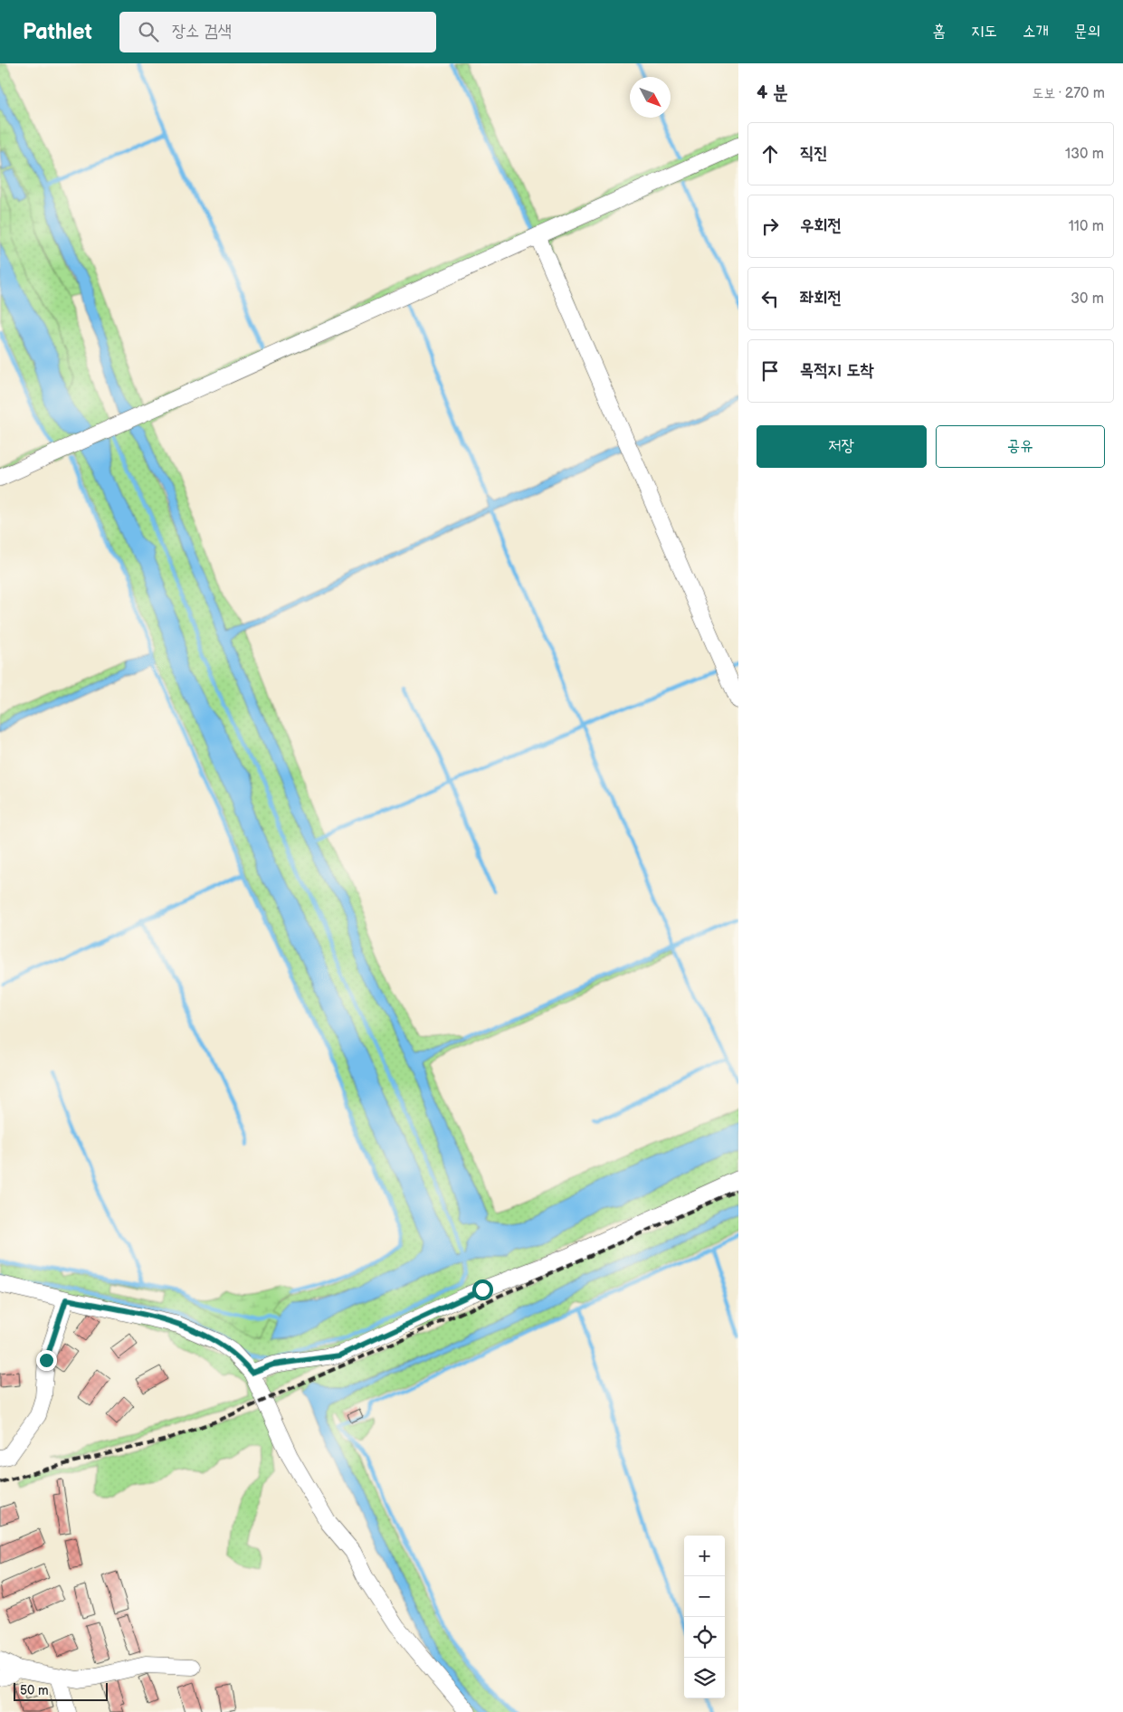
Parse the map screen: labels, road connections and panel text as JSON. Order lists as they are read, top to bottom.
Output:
{
  "scale_bar": "50 m",
  "north": "bottom right",
  "page": {
    "header": "Pathlet",
    "search": "장소 검색",
    "nav": [
      "홈",
      "지도",
      "소개",
      "문의"
    ],
    "heading": ["4 분", "도보 · 270 m"],
    "list": [
      ["직진", "130 m"],
      ["우회전", "110 m"],
      ["좌회전", "30 m"],
      "목적지 도착"
    ],
    "buttons": ["저장", "공유"],
    "map_buttons": ["+", "−"],
    "scale": "50 m"
  }
}
